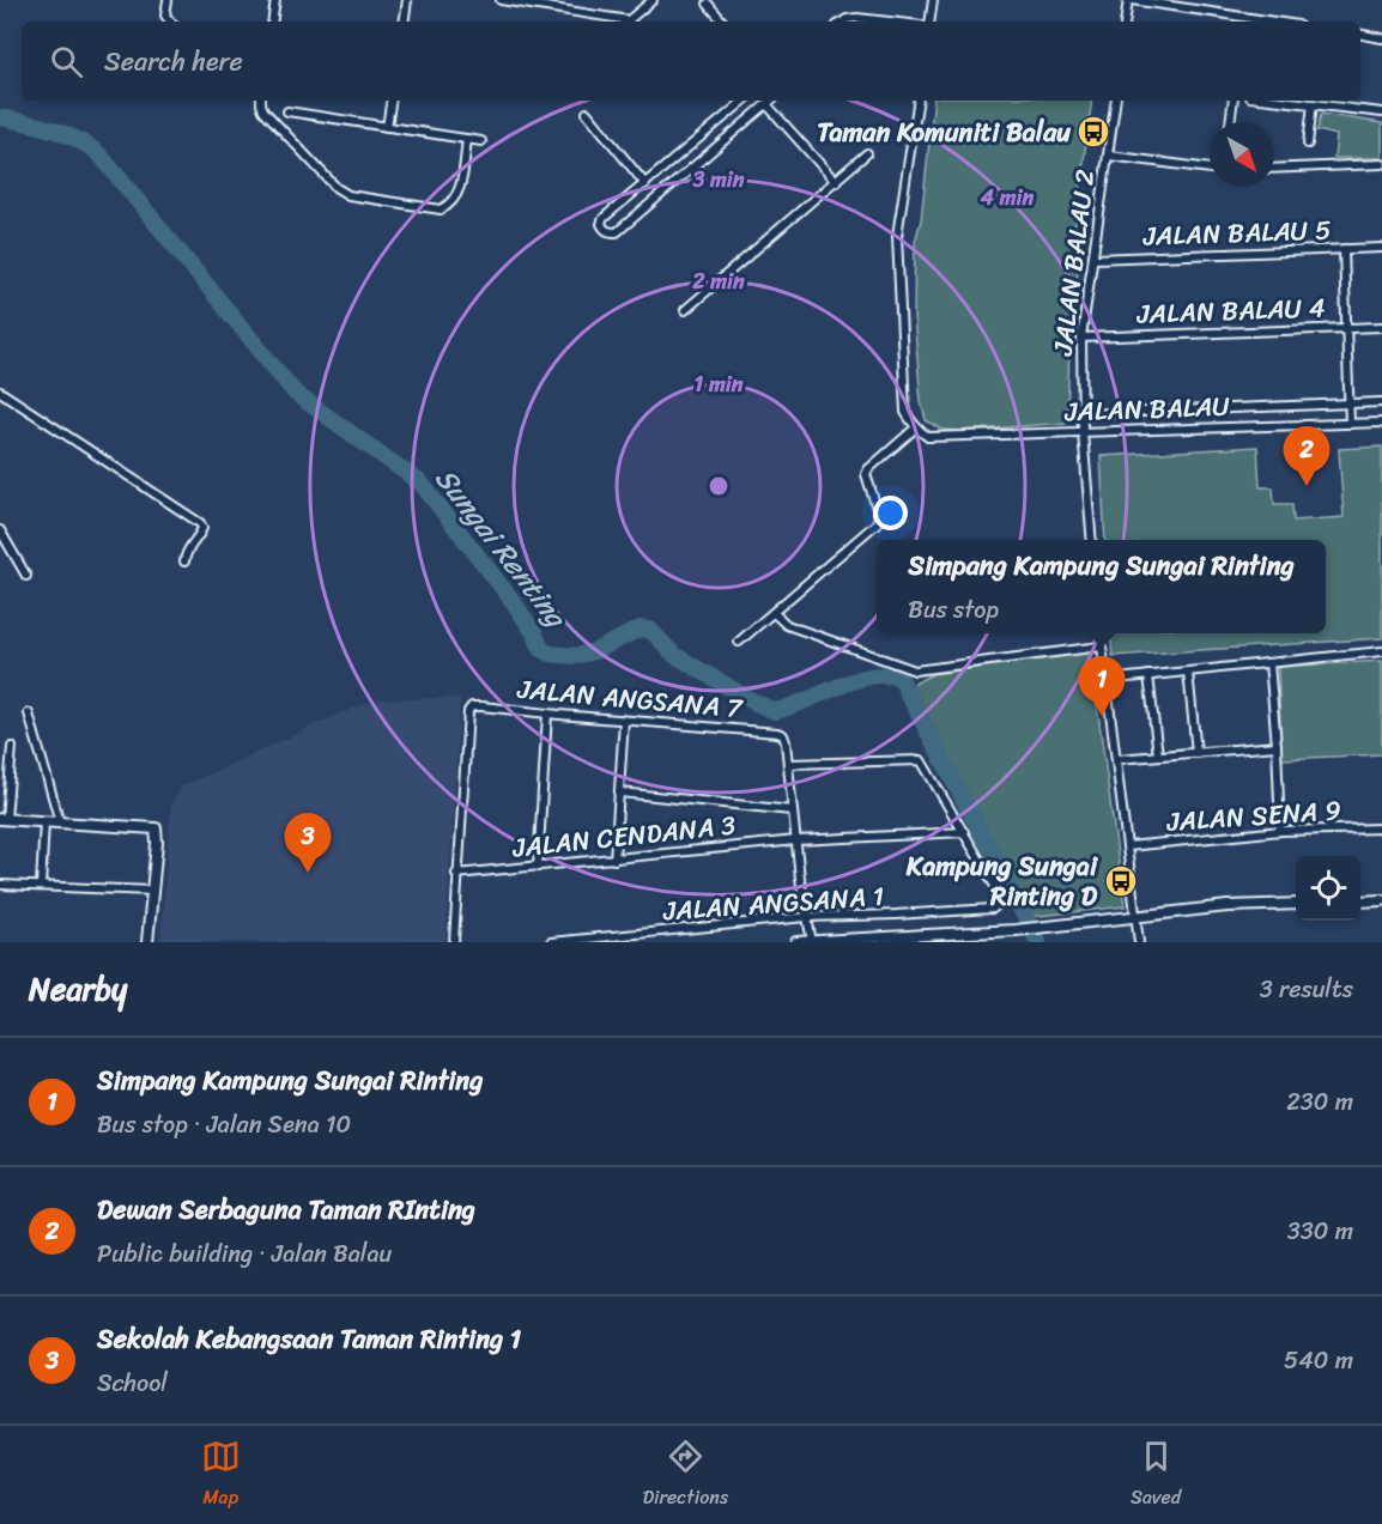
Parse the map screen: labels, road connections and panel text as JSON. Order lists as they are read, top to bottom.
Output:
{
  "streets": {
    "street": [
      "JALAN BALAU 5",
      "JALAN BALAU 2",
      "JALAN BALAU 4",
      "JALAN BALAU",
      "JALAN ANGSANA 7",
      "JALAN SENA 9",
      "JALAN CENDANA 3",
      "JALAN ANGSANA 1"
    ]
  },
  "crossings": [
    ["JALAN BALAU 5", "JALAN BALAU 2"],
    ["JALAN BALAU 2", "JALAN BALAU 4"],
    ["JALAN BALAU 2", "JALAN BALAU"],
    ["JALAN ANGSANA 7", "JALAN CENDANA 3"],
    ["JALAN CENDANA 3", "JALAN ANGSANA 1"]
  ],
  "water": ["Sungai Renting"],
  "places": {
    "bus stop": ["Taman Komuniti Balau", "Kampung Sungai Rinting D"]
  },
  "north": "bottom right",
  "page": {
    "search": "Search here",
    "pins": ["2", "1", "3"],
    "popup": ["Simpang Kampung Sungai Rinting", "Bus stop"],
    "heading": ["Nearby", "3 results"],
    "list": [
      {
        "mark": "1",
        "name": "Simpang Kampung Sungai Rinting",
        "note": "Bus stop · Jalan Sena 10",
        "value": "230 m"
      },
      {
        "mark": "2",
        "name": "Dewan Serbaguna Taman RInting",
        "note": "Public building · Jalan Balau",
        "value": "330 m"
      },
      {
        "mark": "3",
        "name": "Sekolah Kebangsaan Taman Rinting 1",
        "note": "School",
        "value": "540 m"
      }
    ],
    "nav": ["Map", "Directions", "Saved"]
  },
  "rings": [
    "3 min",
    "4 min",
    "2 min",
    "1 min"
  ]
}
